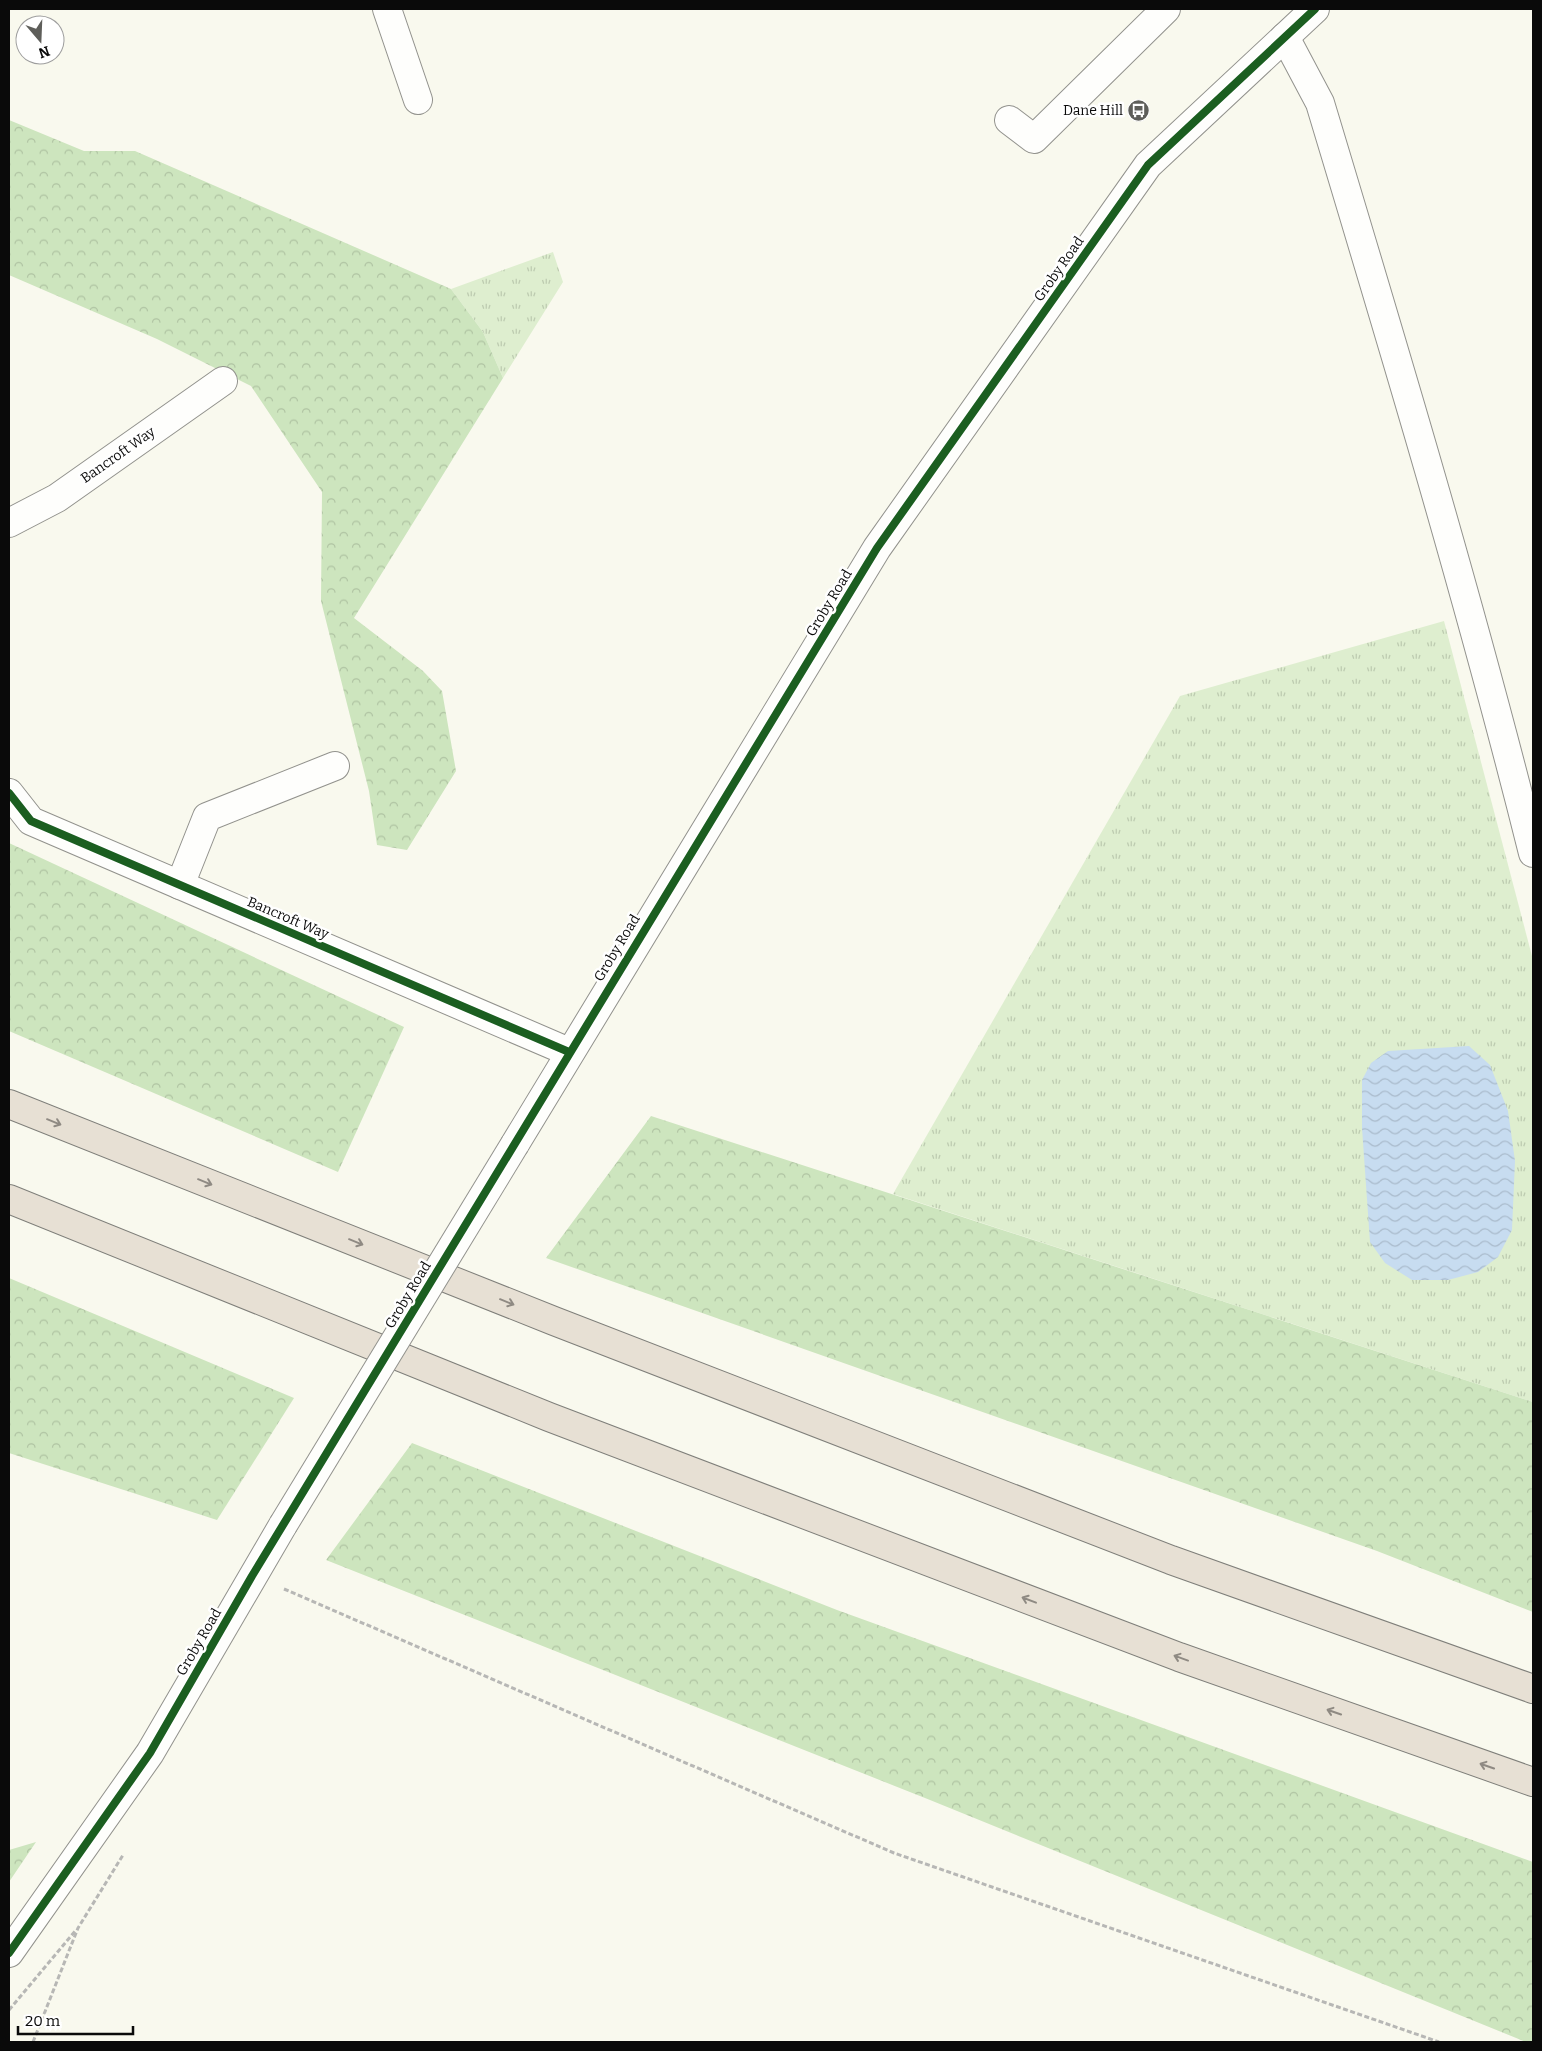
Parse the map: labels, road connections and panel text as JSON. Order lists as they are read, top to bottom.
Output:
{
  "streets": {
    "street": ["Groby Road", "Bancroft Way"]
  },
  "crossings": [
    ["Groby Road", "Bancroft Way"]
  ],
  "places": {
    "bus stop": ["Dane Hill"]
  },
  "scale_bar": "20 m",
  "north": "bottom"
}
